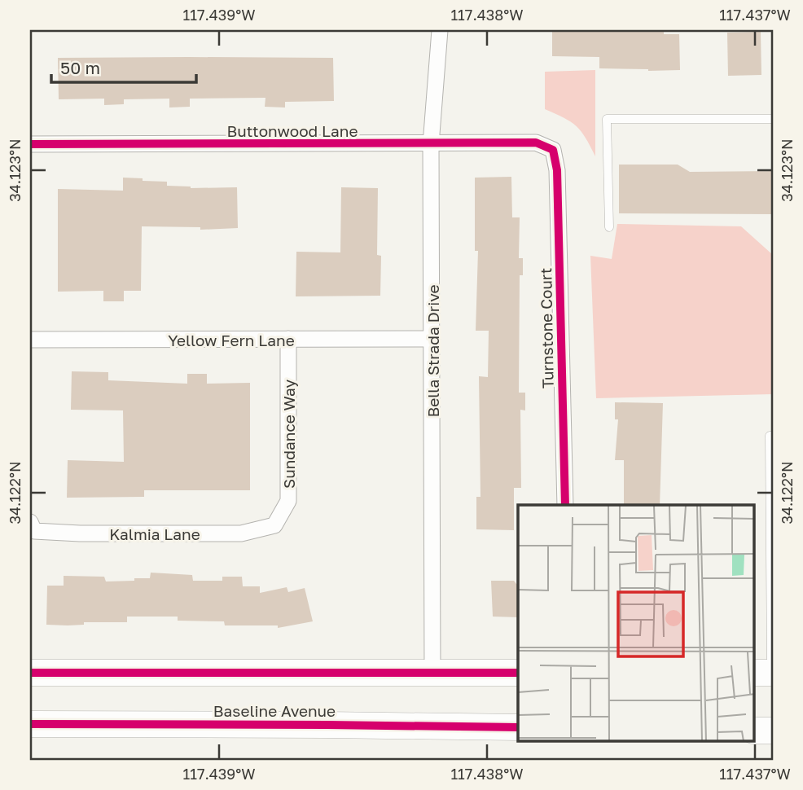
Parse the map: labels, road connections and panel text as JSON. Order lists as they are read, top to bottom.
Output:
{
  "streets": {
    "main road": ["Baseline Avenue"],
    "street": [
      "Buttonwood Lane",
      "Turnstone Court",
      "Yellow Fern Lane",
      "Bella Strada Drive",
      "Sundance Way",
      "Kalmia Lane"
    ]
  },
  "crossings": [
    ["Buttonwood Lane", "Turnstone Court"],
    ["Buttonwood Lane", "Bella Strada Drive"],
    ["Yellow Fern Lane", "Bella Strada Drive"],
    ["Yellow Fern Lane", "Sundance Way"],
    ["Sundance Way", "Kalmia Lane"]
  ],
  "scale_bar": "50 m",
  "coordinates": [
    "117.439°W",
    "117.438°W",
    "117.437°W",
    "34.123°N",
    "34.122°N"
  ]
}
